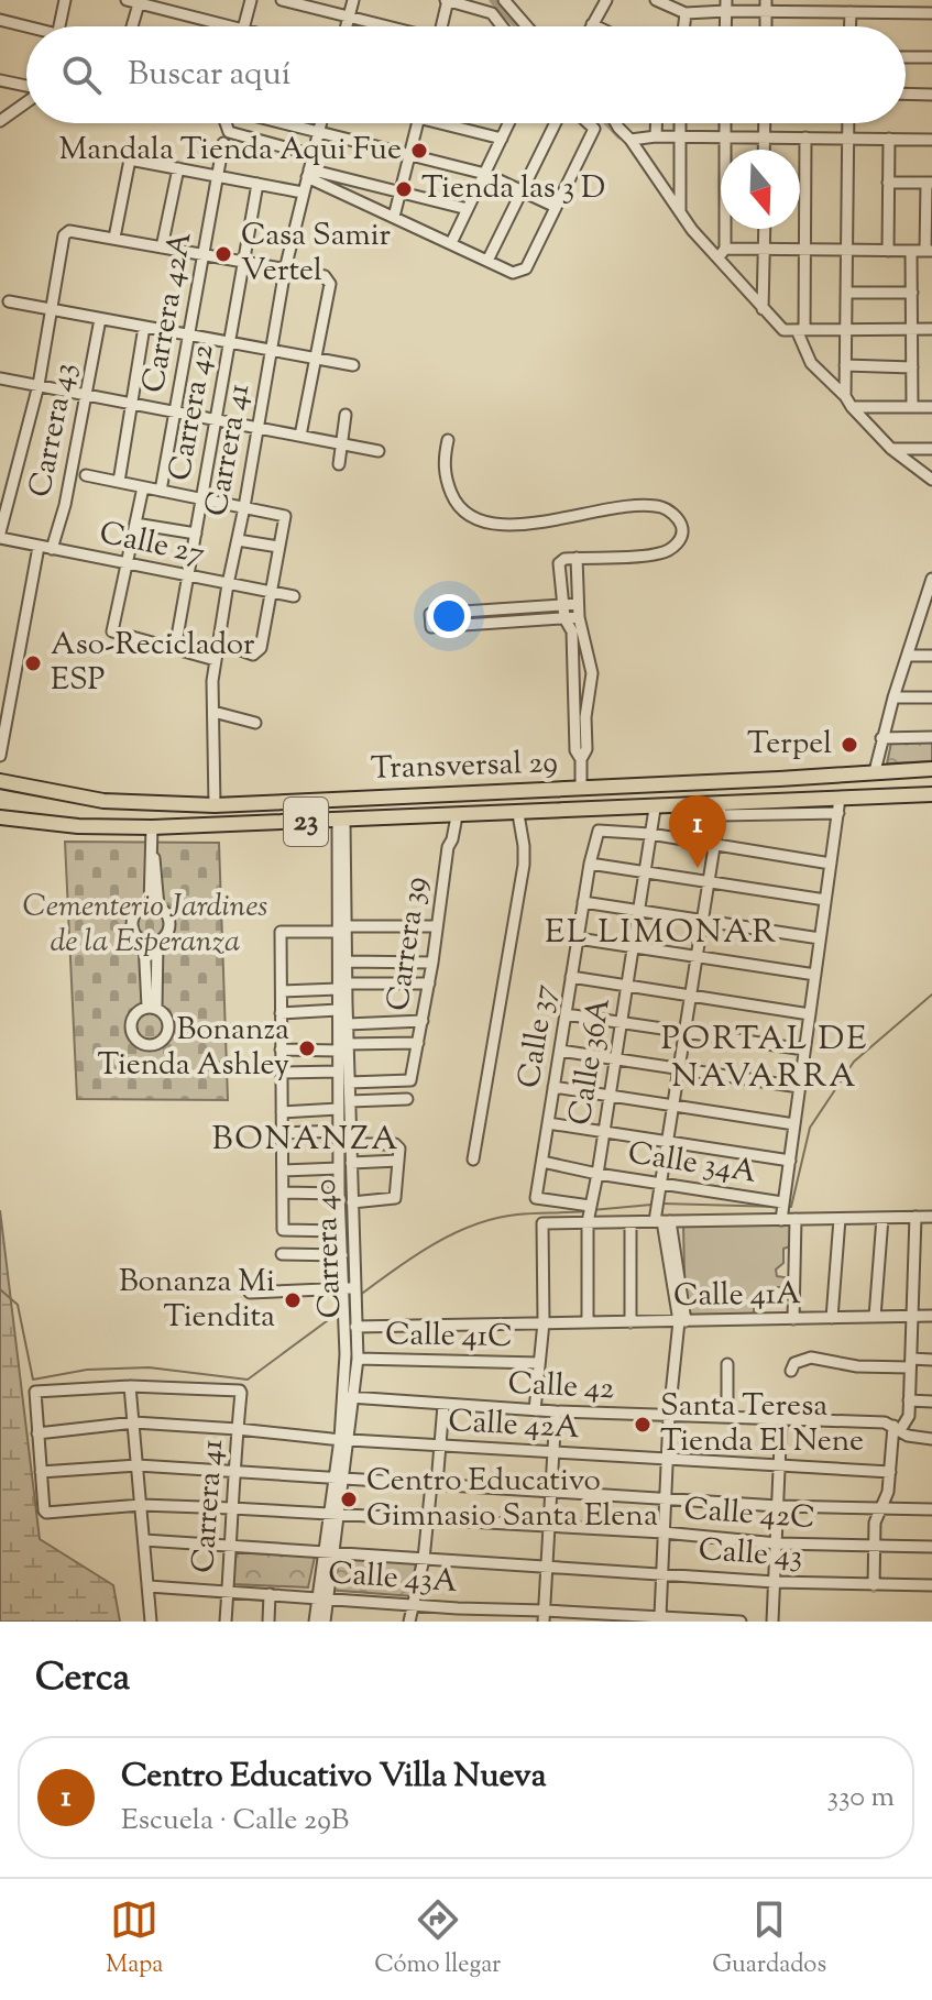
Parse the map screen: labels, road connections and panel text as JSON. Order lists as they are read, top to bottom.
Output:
{
  "streets": {
    "highway": ["Transversal 29", "23"],
    "street": [
      "Carrera 42A",
      "Carrera 42",
      "Carrera 43",
      "Carrera 41",
      "Calle 27",
      "Carrera 39",
      "Calle 37",
      "Calle 36A",
      "Calle 34A",
      "Carrera 40",
      "Calle 41A",
      "Calle 41C",
      "Calle 42",
      "Calle 42A",
      "Calle 42C",
      "Calle 43",
      "Calle 43A"
    ]
  },
  "crossings": [
    ["Carrera 42", "Calle 27"],
    ["Carrera 43", "Calle 27"],
    ["Carrera 41", "Calle 27"],
    ["Carrera 41", "Transversal 29"],
    ["Carrera 41", "Calle 42A"],
    ["Carrera 41", "Calle 42C"],
    ["Carrera 41", "Calle 43"],
    ["Carrera 41", "Calle 43A"],
    ["Transversal 29", "Carrera 39"],
    ["Transversal 29", "Calle 36A"],
    ["Transversal 29", "Carrera 40"],
    ["Carrera 39", "Carrera 40"],
    ["Calle 37", "Calle 36A"],
    ["Calle 37", "Calle 34A"],
    ["Calle 36A", "Calle 34A"],
    ["Calle 36A", "Calle 41A"],
    ["Carrera 40", "Calle 41A"],
    ["Carrera 40", "Calle 41C"],
    ["Carrera 40", "Calle 42"],
    ["Carrera 40", "Calle 42A"],
    ["Carrera 40", "Calle 42C"],
    ["Carrera 40", "Calle 43"],
    ["Carrera 40", "Calle 43A"]
  ],
  "districts": ["EL LIMONAR", "PORTAL DE NAVARRA", "BONANZA"],
  "parks": ["Cementerio Jardines de la Esperanza"],
  "places": [
    "Mandala Tienda Aqui Fue",
    "Tienda las 3 D",
    "Casa Samir Vertel",
    "Aso-Reciclador ESP",
    "Terpel",
    "Bonanza Tienda Ashley",
    "Bonanza Mi Tiendita",
    "Santa Teresa Tienda El Nene",
    "Centro Educativo Gimnasio Santa Elena"
  ],
  "north": "bottom",
  "page": {
    "search": "Buscar aquí",
    "pins": "1",
    "heading": "Cerca",
    "list": [
      {
        "mark": "1",
        "name": "Centro Educativo Villa Nueva",
        "note": "Escuela · Calle 29B",
        "value": "330 m"
      }
    ],
    "nav": ["Mapa", "Cómo llegar", "Guardados"]
  }
}
